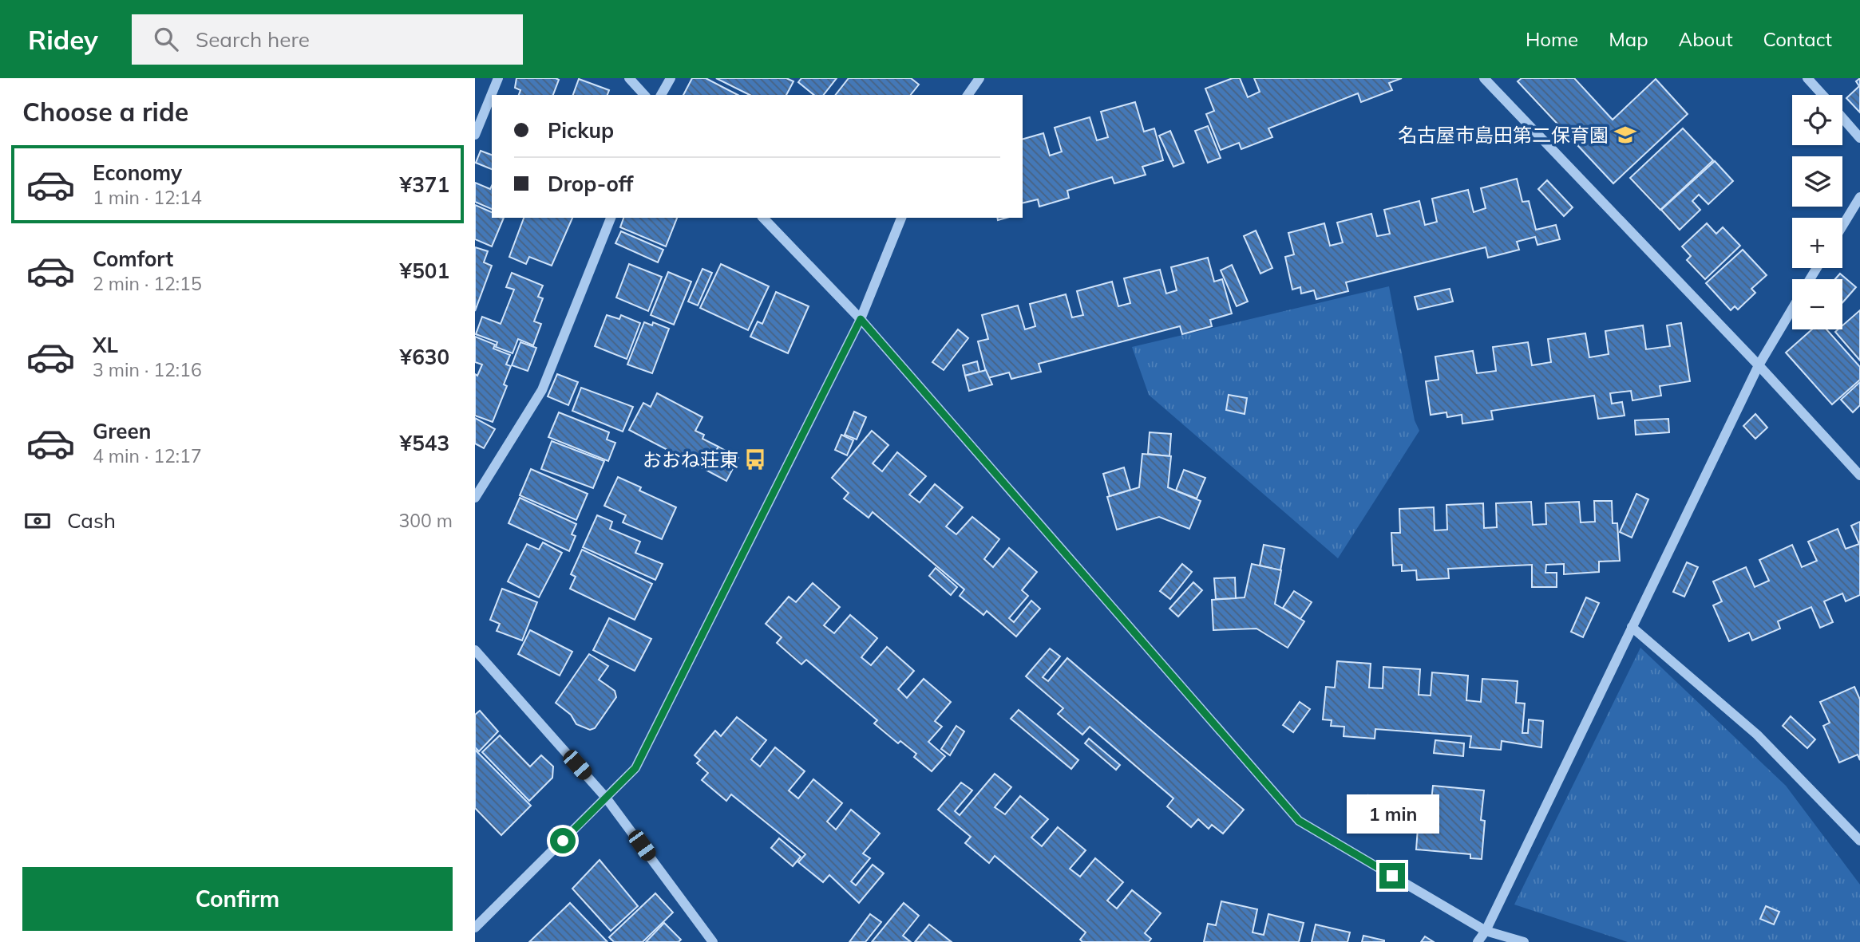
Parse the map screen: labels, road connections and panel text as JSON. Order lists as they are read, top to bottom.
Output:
{
  "places": {
    "school or university": ["名古屋市島田第二保育園"],
    "bus stop": ["おおね荘東"]
  },
  "page": {
    "header": "Ridey",
    "search": "Search here",
    "nav": [
      "Home",
      "Map",
      "About",
      "Contact"
    ],
    "heading": "Choose a ride",
    "map_buttons": ["+", "−"],
    "banner": ["Pickup", "Drop-off"],
    "list": [
      {
        "name": "Economy",
        "note": "1 min · 12:14",
        "value": "¥371"
      },
      {
        "name": "Comfort",
        "note": "2 min · 12:15",
        "value": "¥501"
      },
      {
        "name": "XL",
        "note": "3 min · 12:16",
        "value": "¥630"
      },
      {
        "name": "Green",
        "note": "4 min · 12:17",
        "value": "¥543"
      }
    ],
    "pay": ["Cash", "300 m"],
    "bubble": "1 min",
    "buttons": "Confirm"
  }
}
